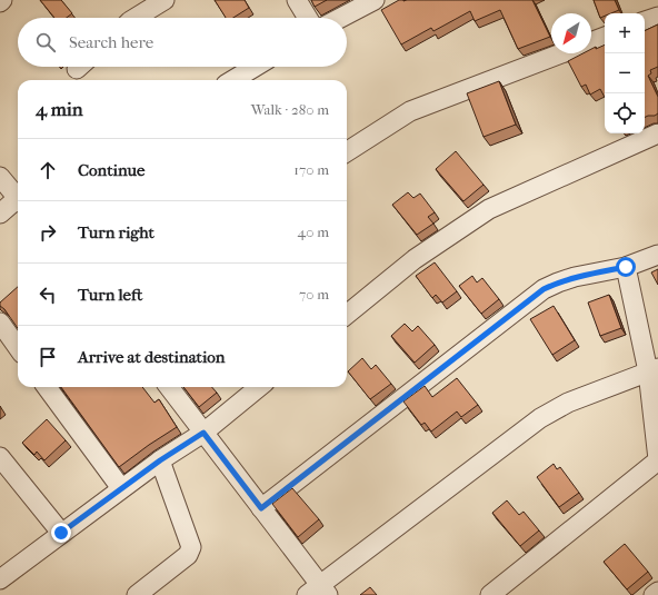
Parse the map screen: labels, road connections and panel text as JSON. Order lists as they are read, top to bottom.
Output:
{
  "north": "bottom left",
  "page": {
    "map_buttons": ["+", "−"],
    "search": "Search here",
    "heading": ["4 min", "Walk · 280 m"],
    "list": [
      ["Continue", "170 m"],
      ["Turn right", "40 m"],
      ["Turn left", "70 m"],
      "Arrive at destination"
    ]
  }
}
